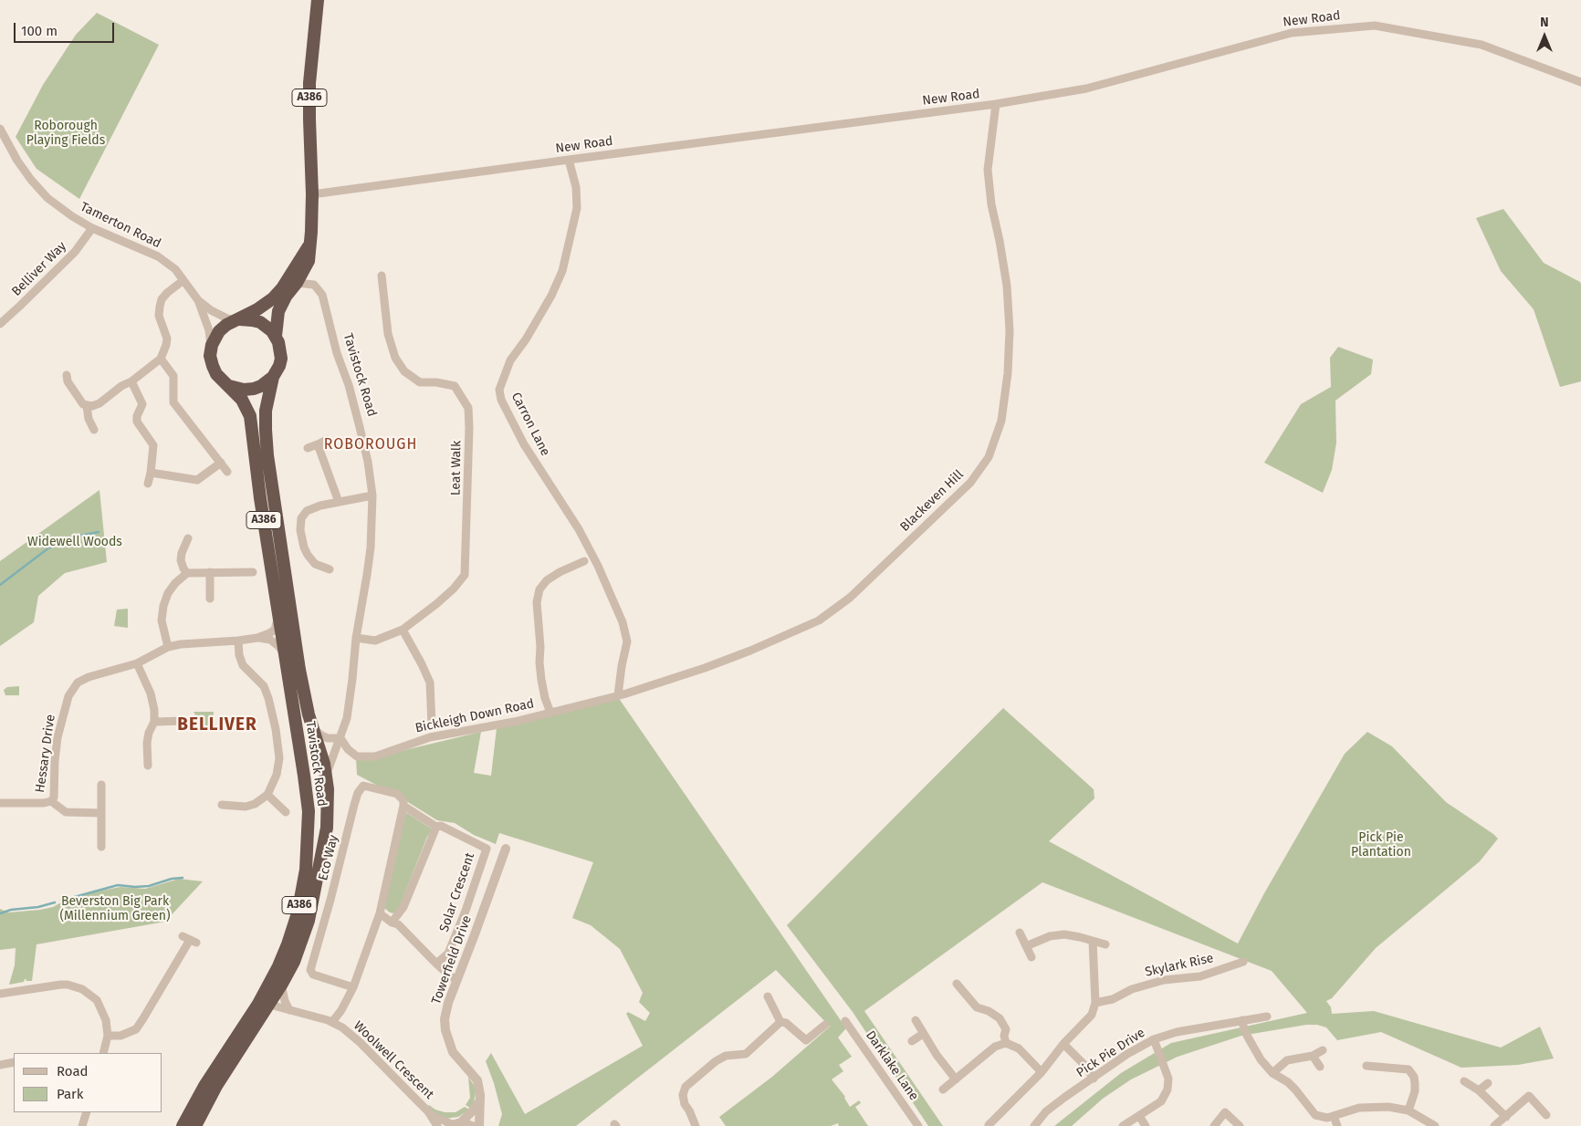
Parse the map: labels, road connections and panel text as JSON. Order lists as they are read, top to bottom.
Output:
{
  "streets": {
    "highway": ["A386", "Tavistock Road"],
    "street": [
      "New Road",
      "Tamerton Road",
      "Belliver Way",
      "Carron Lane",
      "Leat Walk",
      "Blackeven Hill",
      "Bickleigh Down Road",
      "Hessary Drive",
      "Eco Way",
      "Solar Crescent",
      "Towerfield Drive",
      "Skylark Rise",
      "Pick Pie Drive",
      "Woolwell Crescent",
      "Darklake Lane"
    ]
  },
  "crossings": [
    ["New Road", "Tavistock Road"],
    ["New Road", "Carron Lane"],
    ["New Road", "Blackeven Hill"],
    ["Tamerton Road", "Belliver Way"],
    ["Tamerton Road", "Tavistock Road"],
    ["Tavistock Road", "Leat Walk"],
    ["Tavistock Road", "Bickleigh Down Road"],
    ["Tavistock Road", "Hessary Drive"],
    ["Tavistock Road", "Woolwell Crescent"],
    ["Carron Lane", "Blackeven Hill"],
    ["Carron Lane", "Bickleigh Down Road"],
    ["Blackeven Hill", "Bickleigh Down Road"]
  ],
  "districts": ["ROBOROUGH", "BELLIVER"],
  "parks": [
    "Roborough Playing Fields",
    "Widewell Woods",
    "Pick Pie Plantation",
    "Beverston Big Park (Millennium Green)"
  ],
  "legend": ["Road", "Park"],
  "scale_bar": "100 m",
  "north": "top"
}
